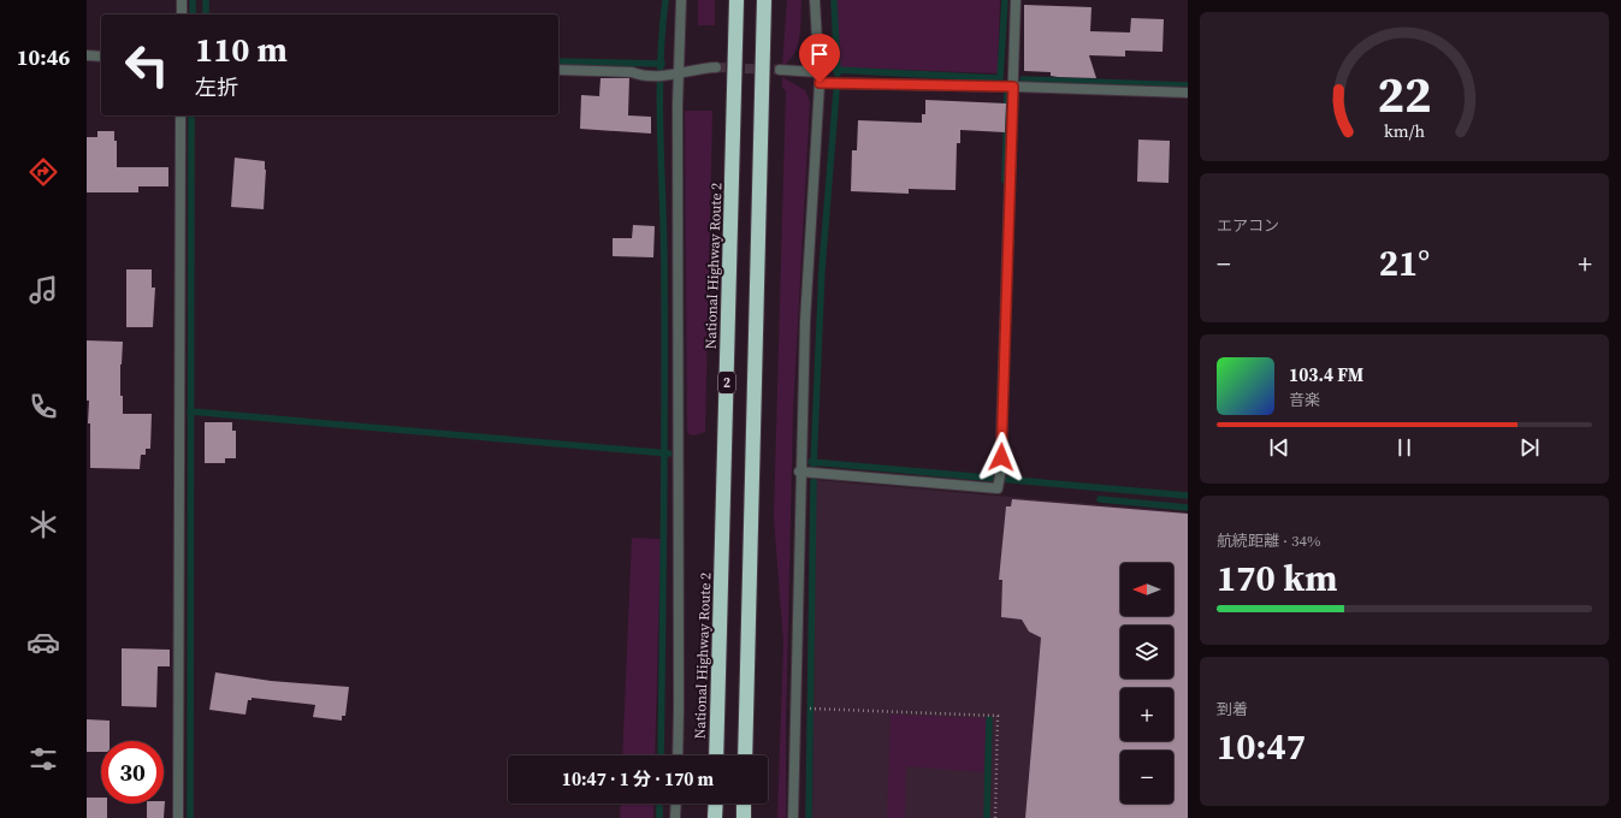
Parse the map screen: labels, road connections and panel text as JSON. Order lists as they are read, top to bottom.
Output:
{
  "streets": {
    "highway": ["National Highway Route 2", "2"]
  },
  "north": "left",
  "page": {
    "tabs": "10:46",
    "turn": ["110 m", "左折"],
    "tile": [
      "エアコン",
      ["航続距離 · 34%", "170 km"],
      ["到着", "10:47"]
    ],
    "heat": ["−", "21°", "+"],
    "song": ["103.4 FM", "音楽"],
    "map_buttons": ["+", "−"],
    "limit": "30",
    "trip": "10:47 · 1 分 · 170 m",
    "gauge": ["22", "km/h"]
  }
}
